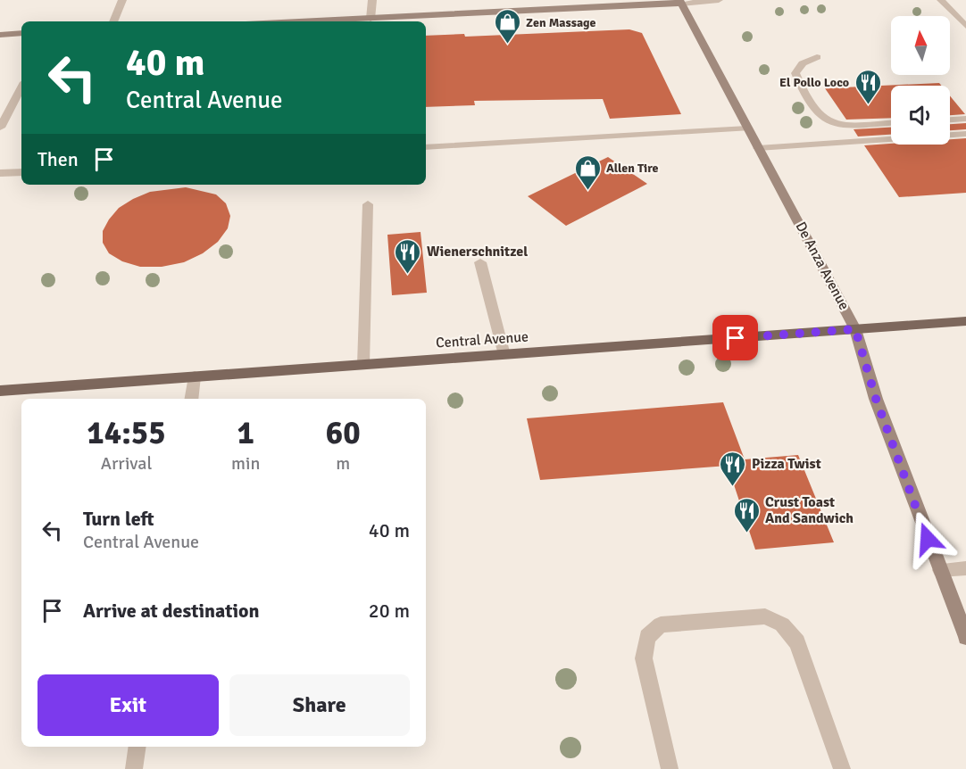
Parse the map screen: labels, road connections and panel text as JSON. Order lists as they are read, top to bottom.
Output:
{
  "streets": {
    "main road": ["Central Avenue"],
    "street": ["De Anza Avenue"]
  },
  "crossings": [
    ["De Anza Avenue", "Central Avenue"]
  ],
  "places": {
    "shop": ["Zen Massage", "Allen Tire"],
    "restaurant": [
      "El Pollo Loco",
      "Wienerschnitzel",
      "Pizza Twist",
      "Crust Toast And Sandwich"
    ]
  },
  "north": "top",
  "page": {
    "turn": ["40 m", "Central Avenue"],
    "then": "Then",
    "eta": [
      "14:55",
      "Arrival",
      "1",
      "min",
      "60",
      "m"
    ],
    "list": [
      {
        "name": "Turn left",
        "note": "Central Avenue",
        "value": "40 m"
      },
      {
        "name": "Arrive at destination",
        "value": "20 m"
      }
    ],
    "buttons": ["Exit", "Share"]
  }
}
